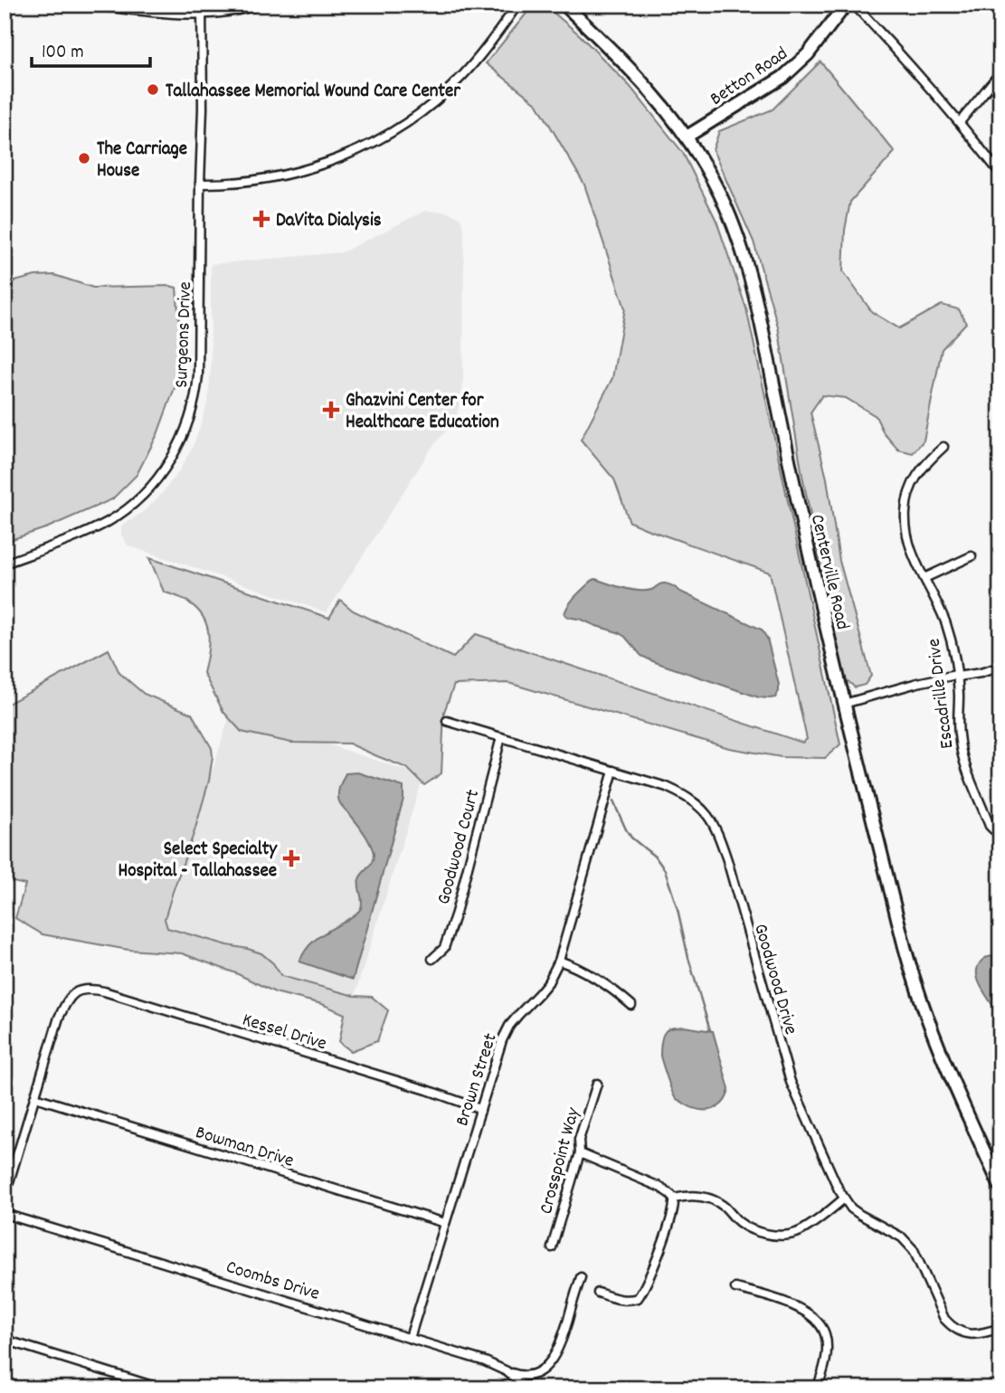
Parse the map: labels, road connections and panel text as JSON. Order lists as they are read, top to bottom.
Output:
{
  "streets": {
    "main road": ["Betton Road", "Centerville Road"],
    "street": [
      "Surgeons Drive",
      "Escadrille Drive",
      "Goodwood Court",
      "Goodwood Drive",
      "Kessel Drive",
      "Brown Street",
      "Bowman Drive",
      "Crosspoint Way",
      "Coombs Drive"
    ]
  },
  "crossings": [
    ["Betton Road", "Centerville Road"],
    ["Goodwood Court", "Goodwood Drive"],
    ["Goodwood Drive", "Brown Street"],
    ["Kessel Drive", "Brown Street"],
    ["Kessel Drive", "Bowman Drive"],
    ["Brown Street", "Bowman Drive"],
    ["Brown Street", "Coombs Drive"]
  ],
  "places": {
    "other": ["Tallahassee Memorial Wound Care Center", "The Carriage House"],
    "health": ["DaVita Dialysis", "Ghazvini Center for Healthcare Education", "Select Specialty Hospital - Tallahassee"]
  },
  "scale_bar": "100 m"
}
